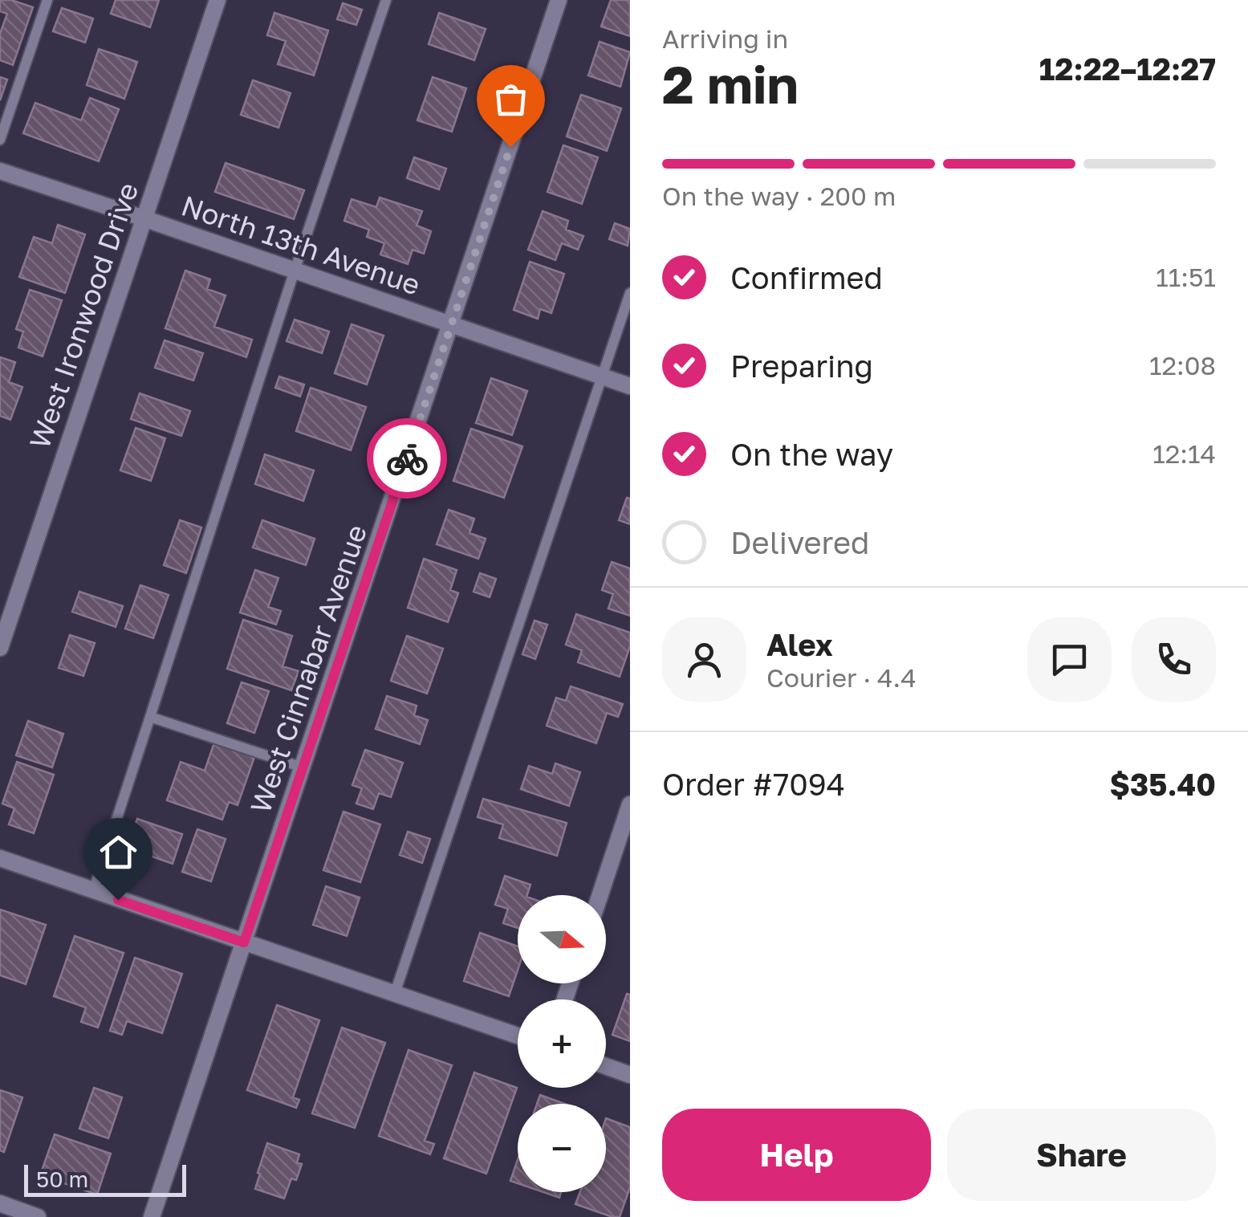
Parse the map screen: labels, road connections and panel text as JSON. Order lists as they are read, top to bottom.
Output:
{
  "streets": {
    "street": ["North 13th Avenue", "West Ironwood Drive", "West Cinnabar Avenue"]
  },
  "crossings": [
    ["North 13th Avenue", "West Ironwood Drive"],
    ["North 13th Avenue", "West Cinnabar Avenue"]
  ],
  "scale_bar": "50 m",
  "north": "right",
  "page": {
    "heading": ["2 min", "Arriving in", "12:22–12:27"],
    "panel": [
      "Alex",
      "Courier · 4.4",
      "Order #7094",
      "$35.40"
    ],
    "bar": "On the way · 200 m",
    "list": [
      ["Confirmed", "11:51"],
      ["Preparing", "12:08"],
      ["On the way", "12:14"],
      "Delivered"
    ],
    "map_buttons": ["+", "−"],
    "buttons": ["Help", "Share"],
    "scale": "50 m"
  }
}
